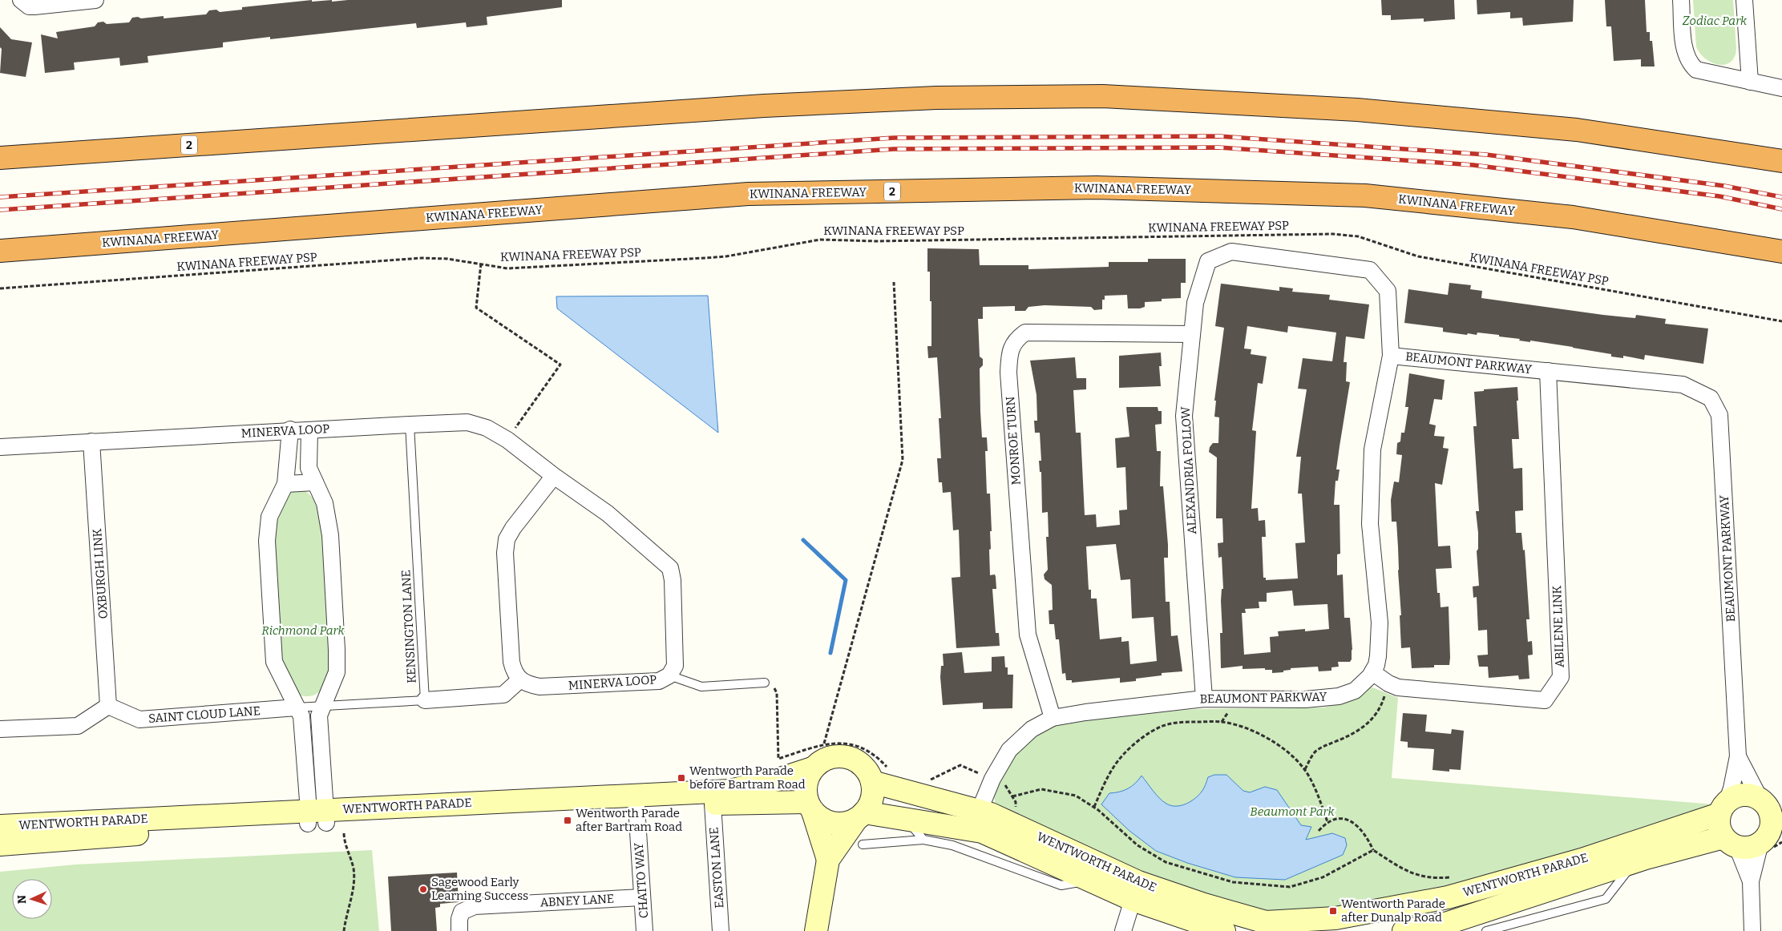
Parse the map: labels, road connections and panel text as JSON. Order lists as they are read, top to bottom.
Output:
{
  "streets": {
    "highway": ["2", "KWINANA FREEWAY"],
    "street": [
      "BEAUMONT PARKWAY",
      "MINERVA LOOP",
      "MONROE TURN",
      "ALEXANDRIA FOLLOW",
      "OXBURGH LINK",
      "ABILENE LINK",
      "SAINT CLOUD LANE",
      "WENTWORTH PARADE",
      "EASTON LANE",
      "CHATTO WAY",
      "ABNEY LANE"
    ],
    "lane": ["KENSINGTON LANE"],
    "path": ["KWINANA FREEWAY PSP"]
  },
  "crossings": [
    ["BEAUMONT PARKWAY", "MONROE TURN"],
    ["BEAUMONT PARKWAY", "ALEXANDRIA FOLLOW"],
    ["BEAUMONT PARKWAY", "ABILENE LINK"],
    ["BEAUMONT PARKWAY", "WENTWORTH PARADE"],
    ["MINERVA LOOP", "OXBURGH LINK"],
    ["MINERVA LOOP", "KENSINGTON LANE"],
    ["MONROE TURN", "ALEXANDRIA FOLLOW"],
    ["OXBURGH LINK", "SAINT CLOUD LANE"],
    ["KENSINGTON LANE", "SAINT CLOUD LANE"],
    ["WENTWORTH PARADE", "EASTON LANE"],
    ["WENTWORTH PARADE", "CHATTO WAY"],
    ["CHATTO WAY", "ABNEY LANE"]
  ],
  "parks": ["Zodiac Park", "Richmond Park", "Beaumont Park"],
  "places": {
    "transit": ["Wentworth Parade before Bartram Road", "Wentworth Parade after Bartram Road", "Wentworth Parade after Dunalp Road"],
    "other": ["Sagewood Early Learning Success"]
  },
  "north": "left"
}
